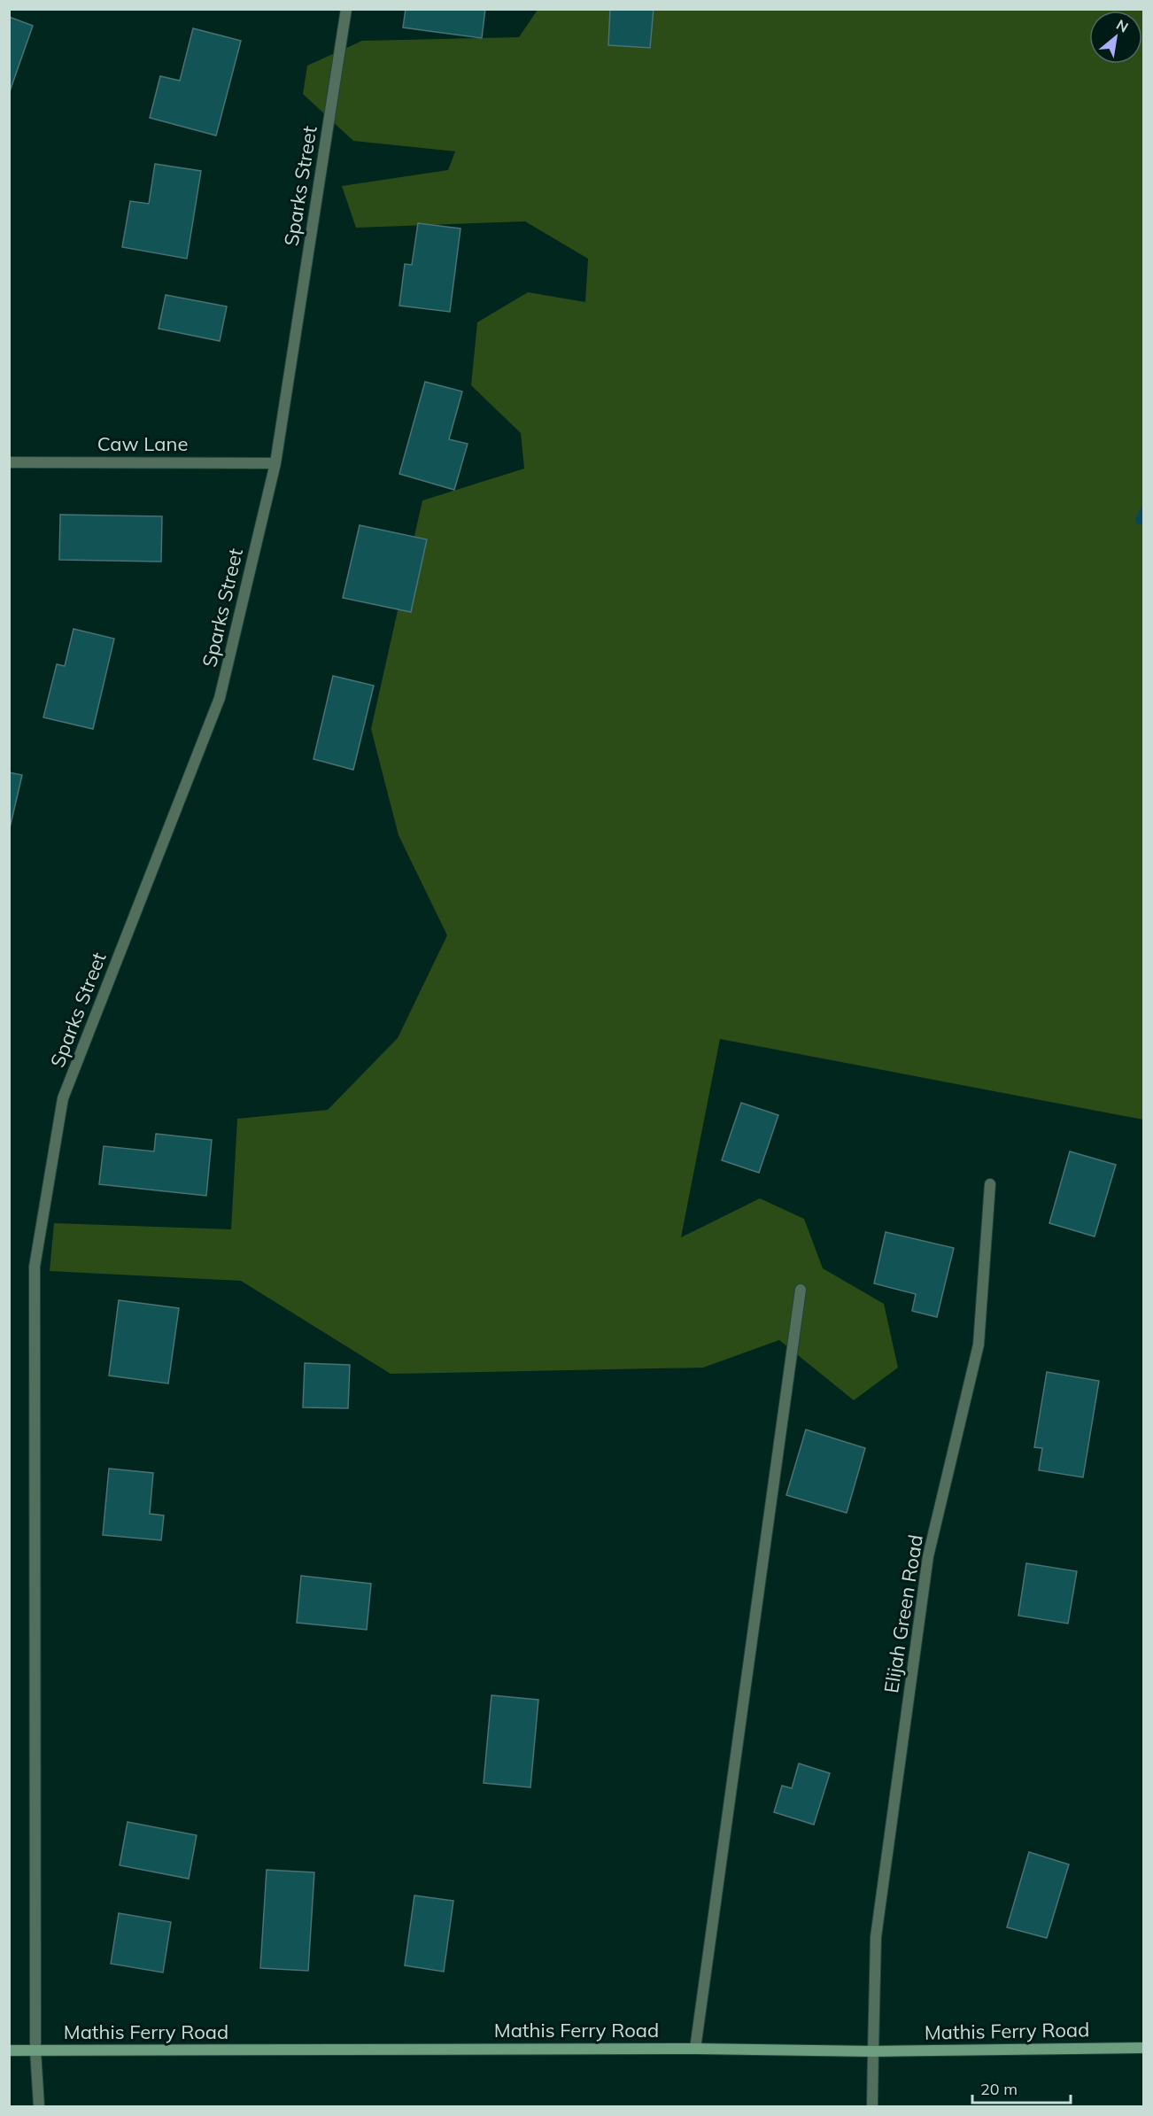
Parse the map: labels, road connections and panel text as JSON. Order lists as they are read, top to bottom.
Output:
{
  "streets": {
    "main road": ["Mathis Ferry Road"],
    "street": ["Sparks Street", "Caw Lane", "Elijah Green Road"]
  },
  "crossings": [
    ["Sparks Street", "Caw Lane"],
    ["Sparks Street", "Mathis Ferry Road"],
    ["Elijah Green Road", "Mathis Ferry Road"]
  ],
  "scale_bar": "20 m",
  "north": "top right"
}
